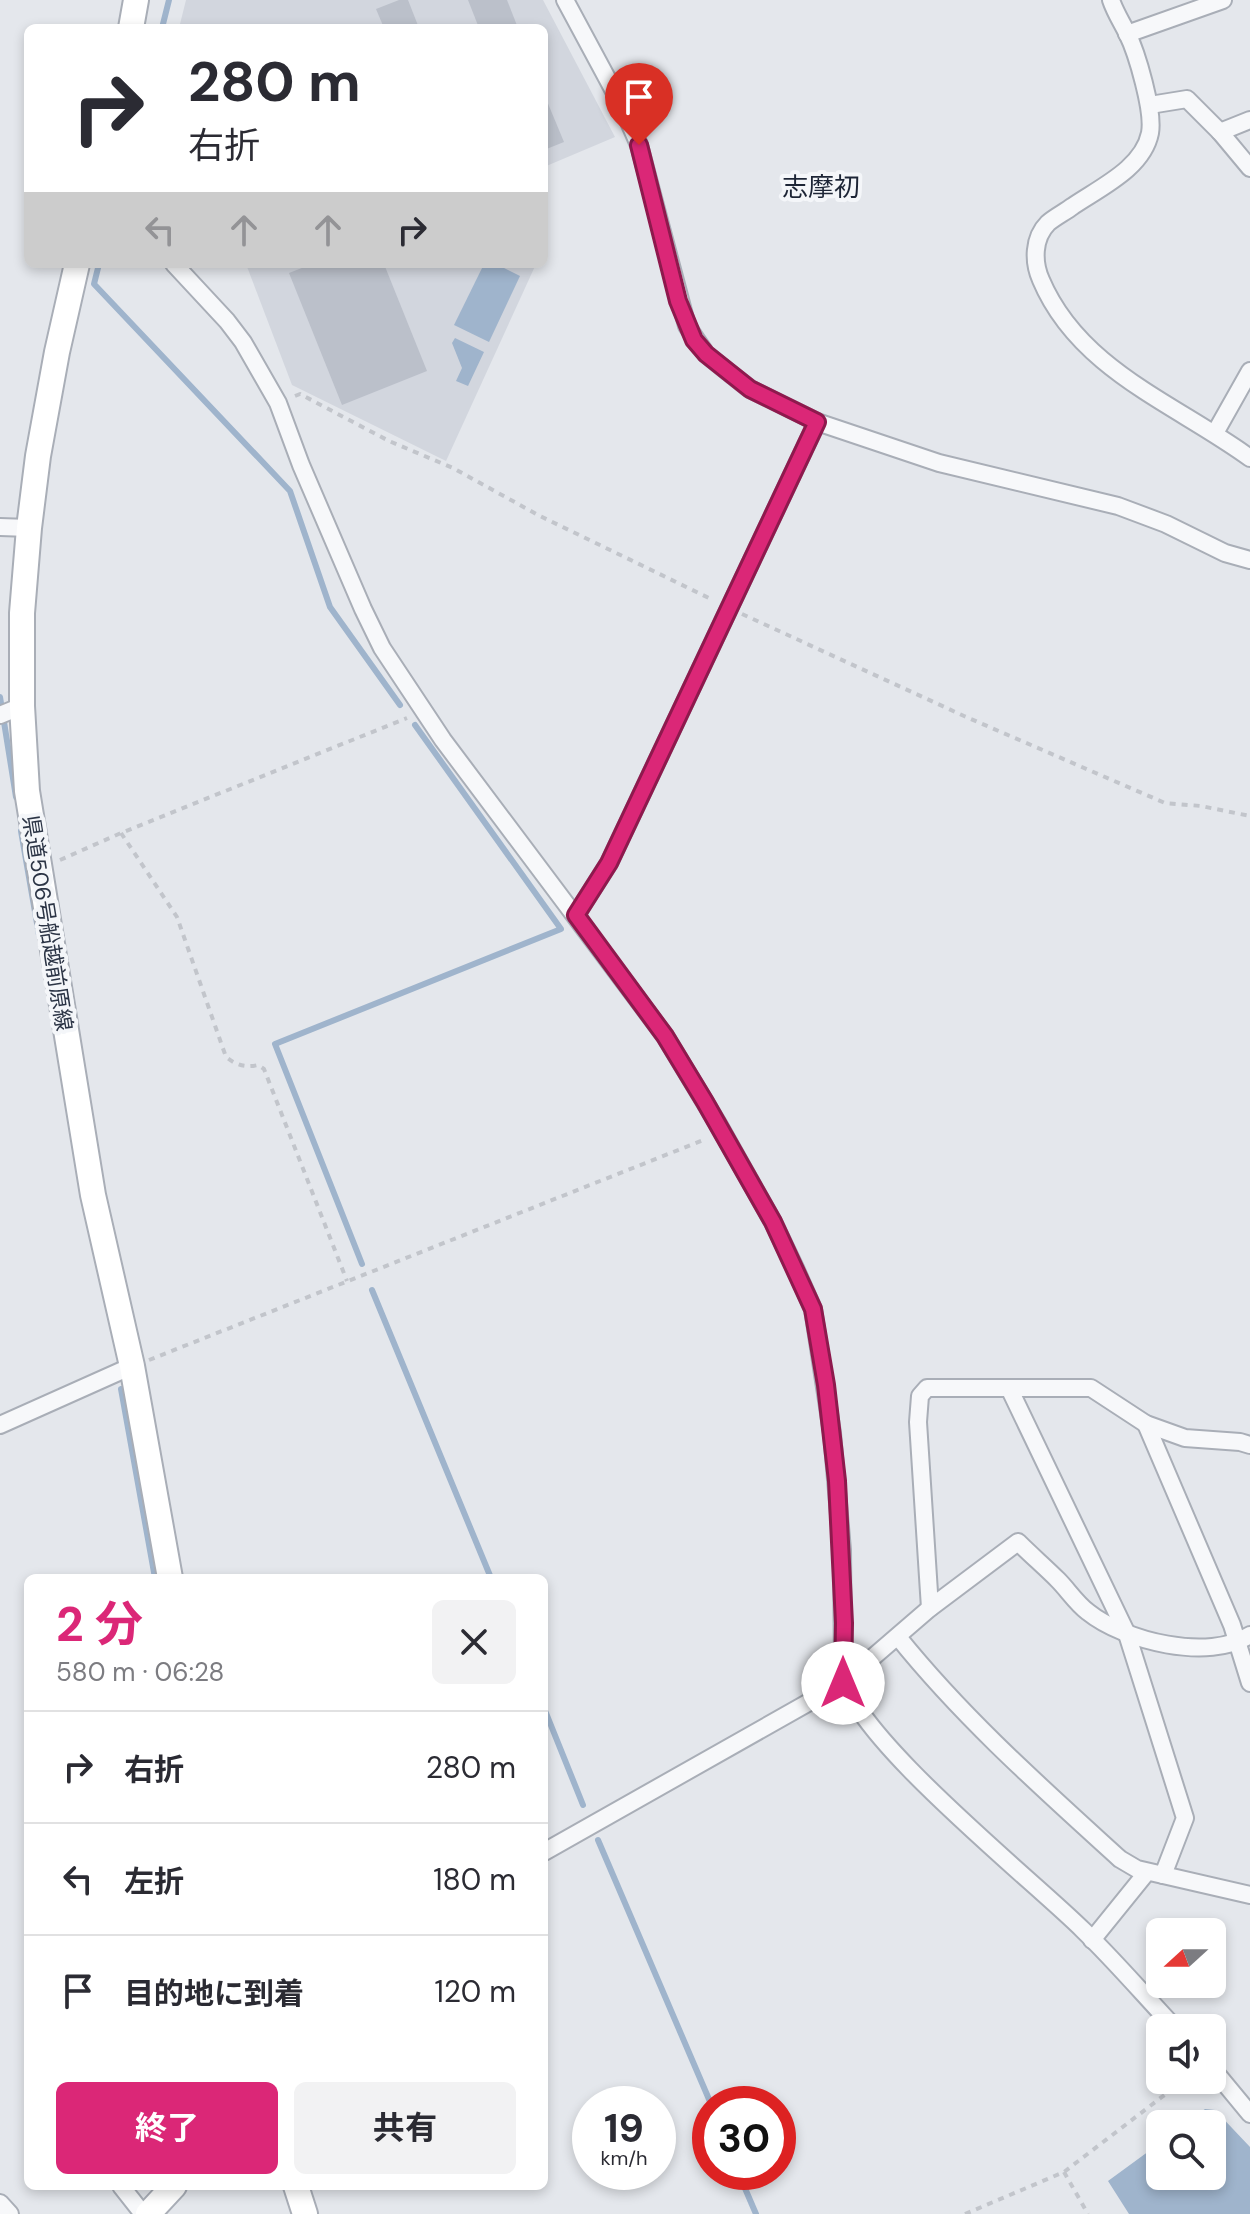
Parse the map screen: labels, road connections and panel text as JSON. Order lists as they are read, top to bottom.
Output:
{
  "streets": {
    "main road": ["県道506号船越前原線"]
  },
  "districts": ["志摩初"],
  "north": "left",
  "page": {
    "turn": ["280 m", "右折"],
    "heading": ["2 分", "580 m · 06:28"],
    "list": [
      {
        "name": "右折",
        "value": "280 m"
      },
      {
        "name": "左折",
        "value": "180 m"
      },
      {
        "name": "目的地に到着",
        "value": "120 m"
      }
    ],
    "buttons": ["終了", "共有"],
    "speed": "19 km/h",
    "limit": "30"
  }
}
